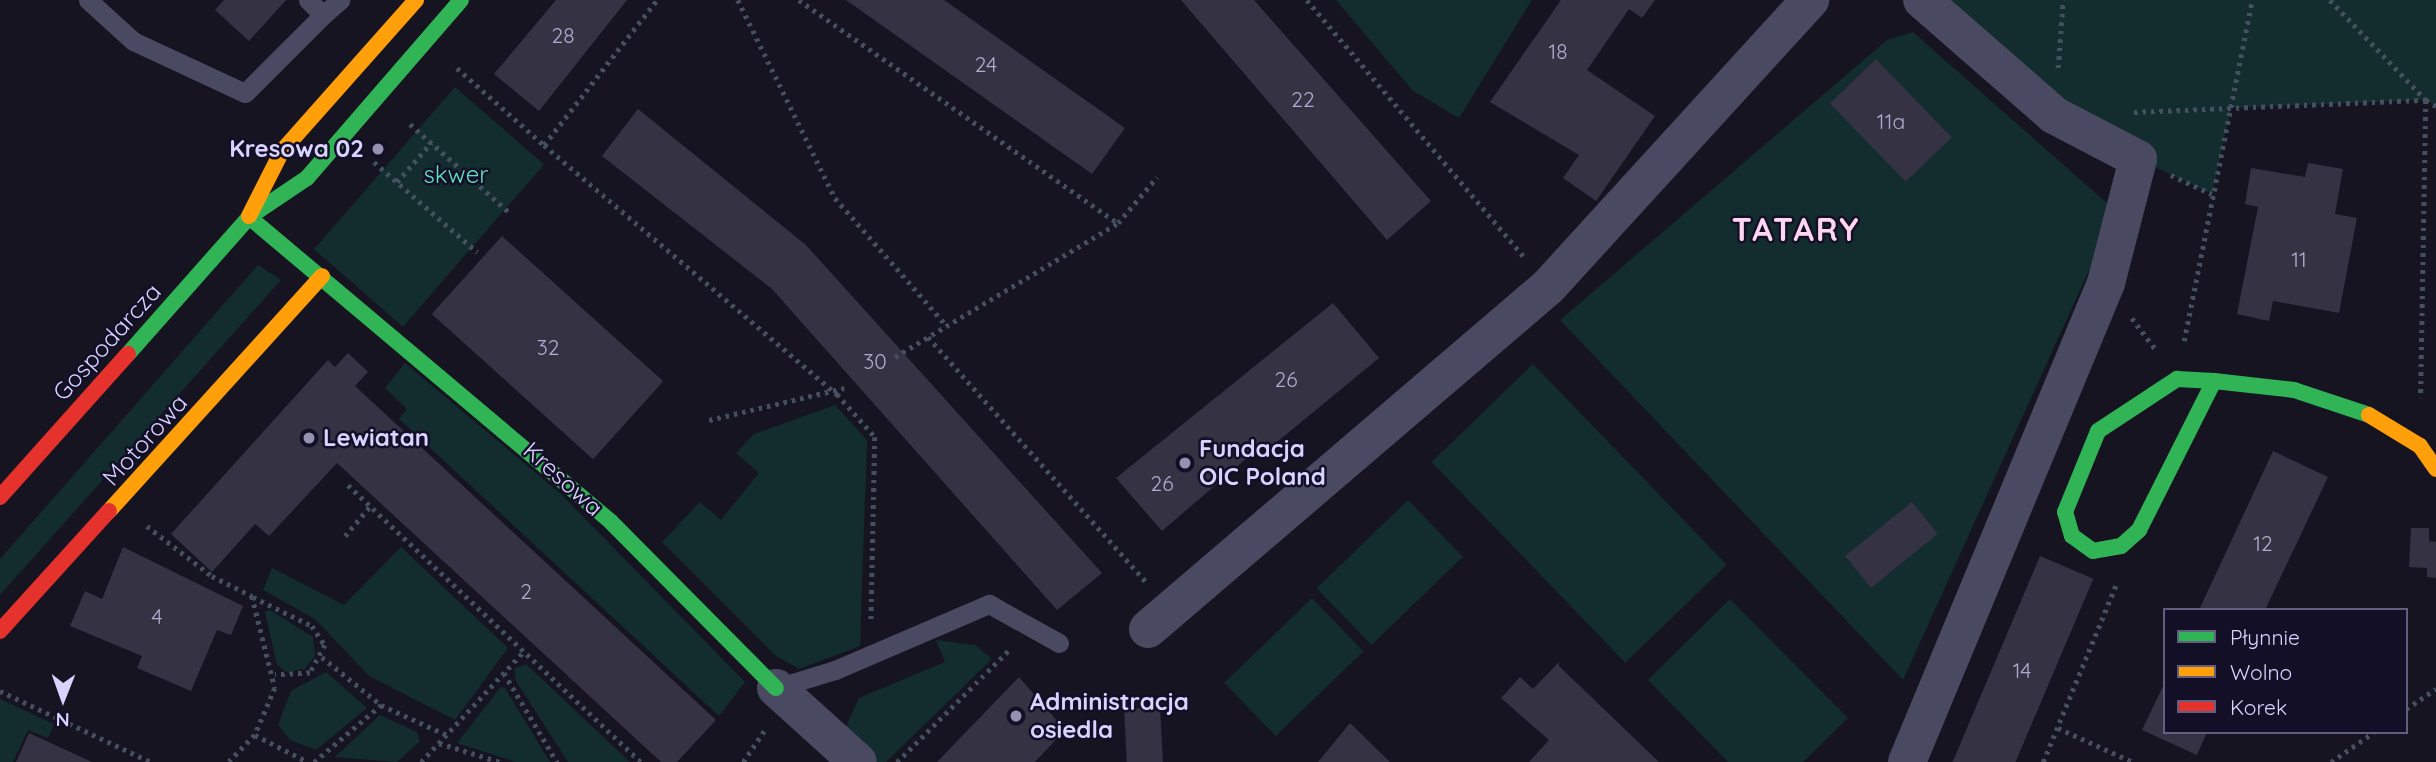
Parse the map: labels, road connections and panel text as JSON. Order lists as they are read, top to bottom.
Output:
{
  "streets": {
    "street": ["Gospodarcza", "Motorowa", "Kresowa"]
  },
  "crossings": [
    ["Gospodarcza", "Kresowa"],
    ["Motorowa", "Kresowa"]
  ],
  "districts": ["TATARY"],
  "parks": ["skwer"],
  "places": [
    "Kresowa 02",
    "Lewiatan",
    "Fundacja OIC Poland",
    "Administracja osiedla"
  ],
  "house_numbers": [
    "28",
    "18",
    "24",
    "22",
    "11a",
    "11",
    "32",
    "30",
    "26",
    "26",
    "12",
    "2",
    "4",
    "14"
  ],
  "legend": ["Płynnie", "Wolno", "Korek"],
  "north": "bottom"
}
